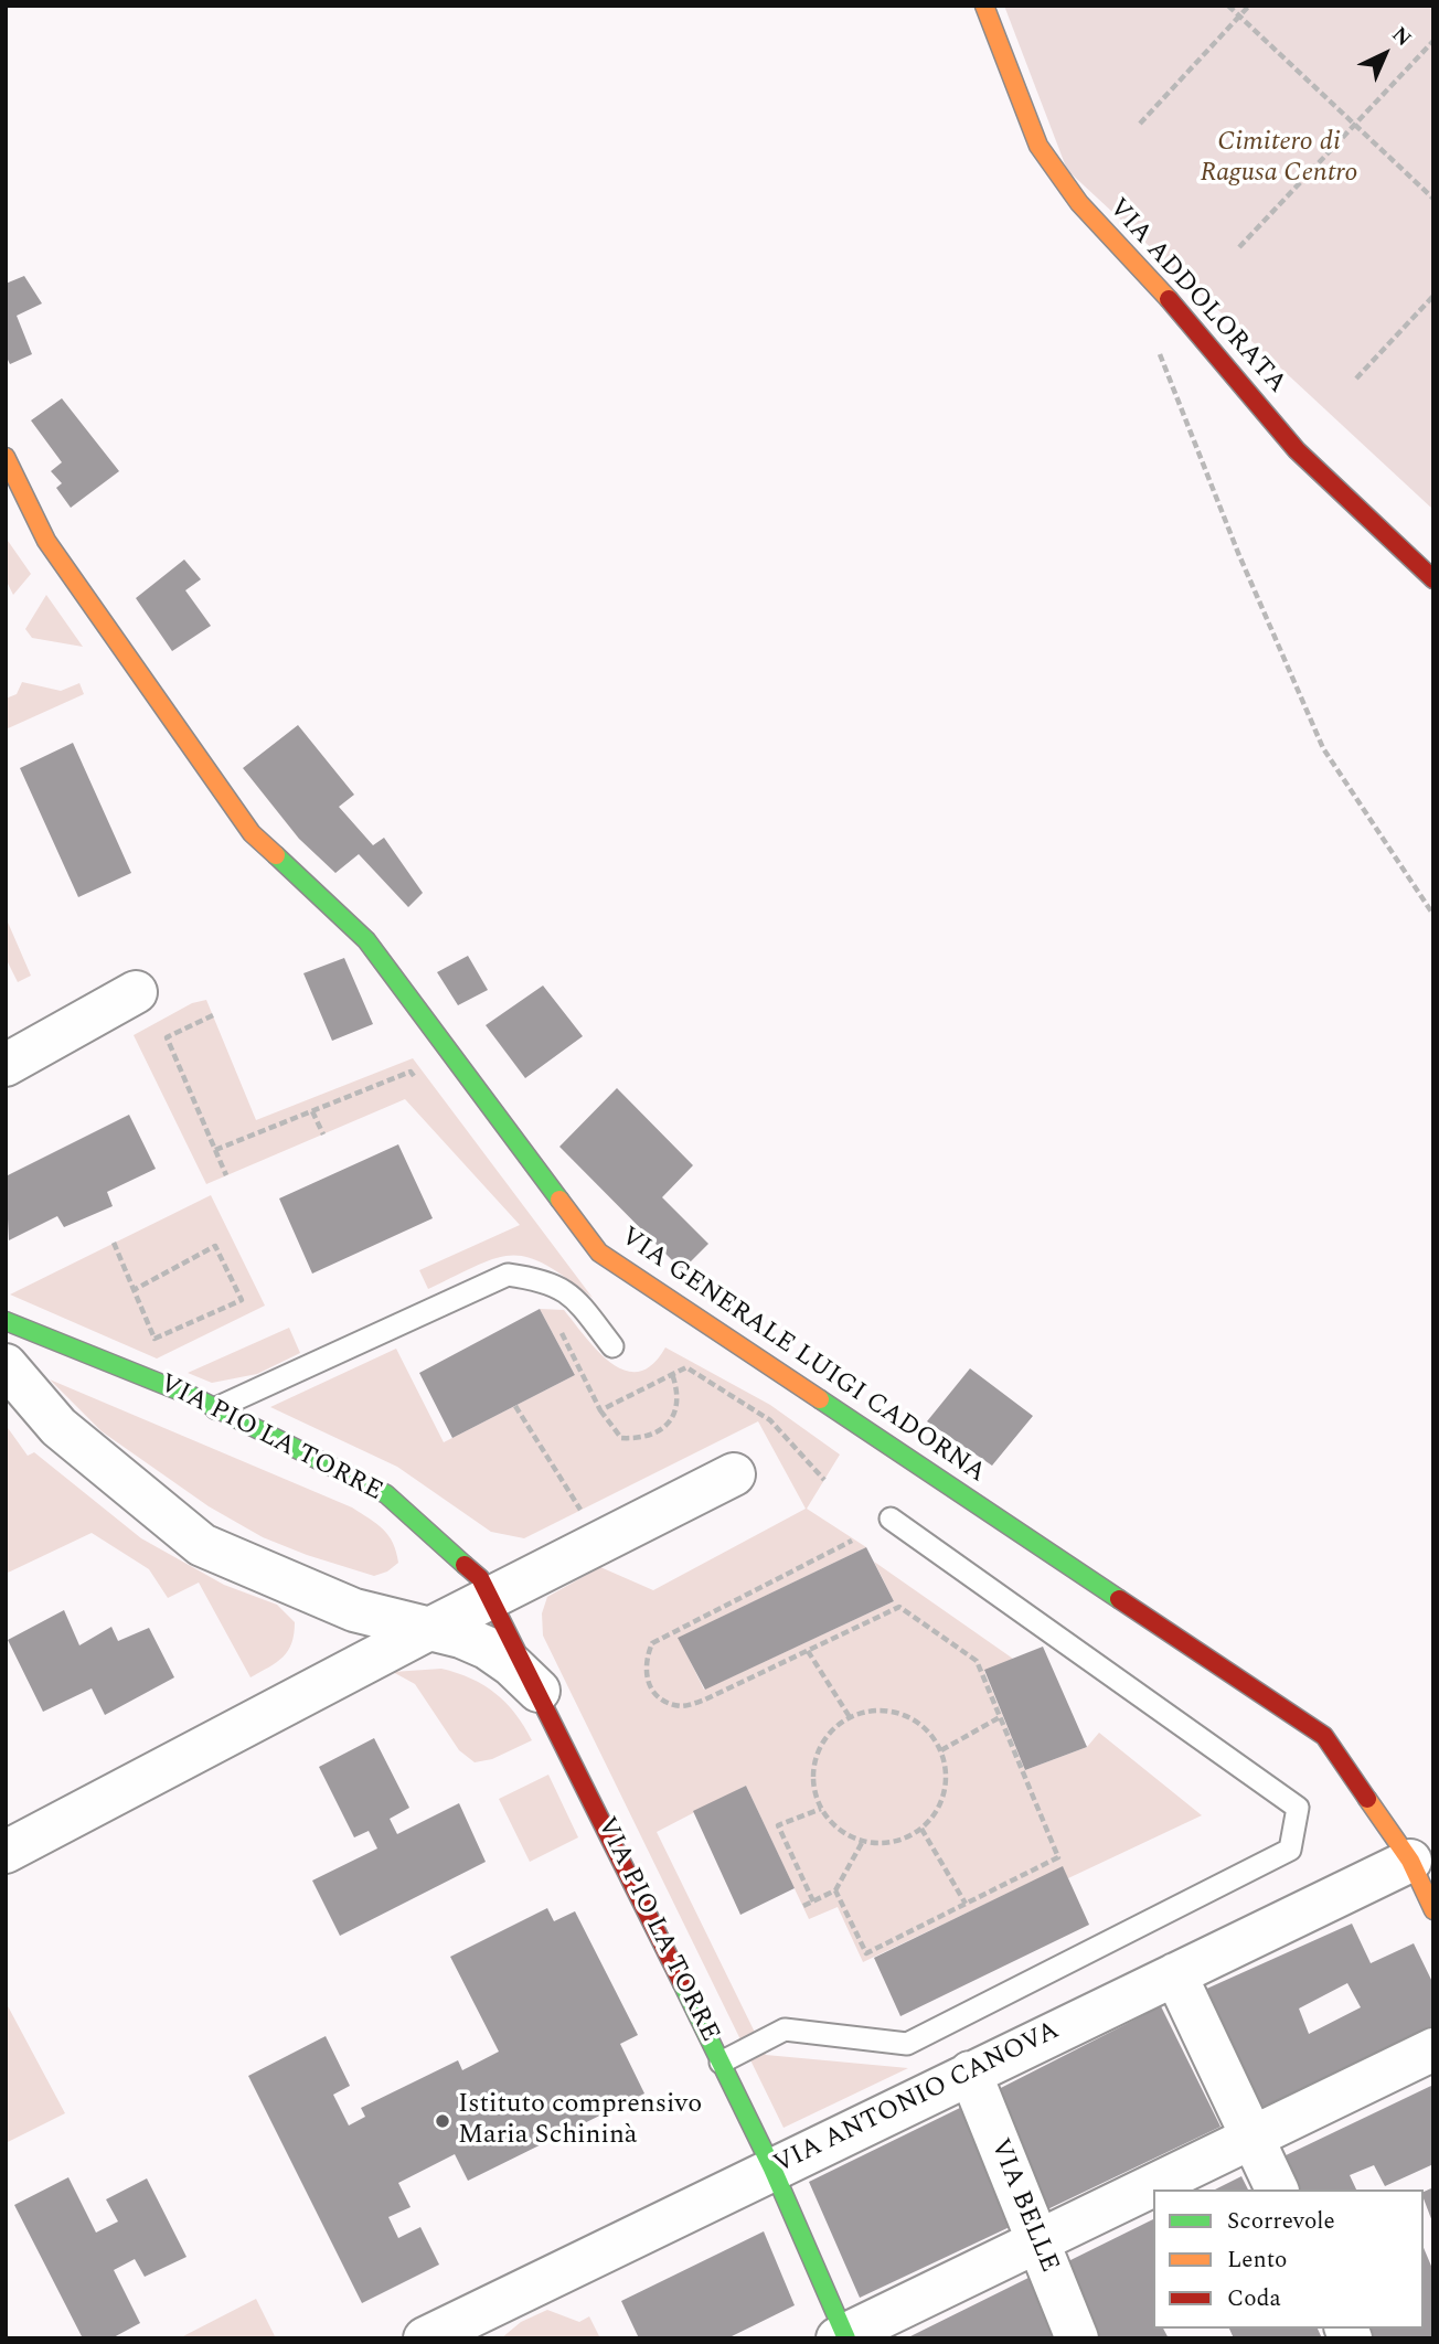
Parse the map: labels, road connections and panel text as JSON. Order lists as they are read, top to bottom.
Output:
{
  "streets": {
    "street": [
      "VIA ADDOLORATA",
      "VIA GENERALE LUIGI CADORNA",
      "VIA PIO LA TORRE",
      "VIA ANTONIO CANOVA",
      "VIA BELLE"
    ]
  },
  "crossings": [
    ["VIA GENERALE LUIGI CADORNA", "VIA ANTONIO CANOVA"],
    ["VIA PIO LA TORRE", "VIA ANTONIO CANOVA"],
    ["VIA ANTONIO CANOVA", "VIA BELLE"]
  ],
  "parks": ["Cimitero di Ragusa Centro"],
  "places": ["Istituto comprensivo Maria Schininà"],
  "legend": ["Scorrevole", "Lento", "Coda"],
  "north": "top right"
}
